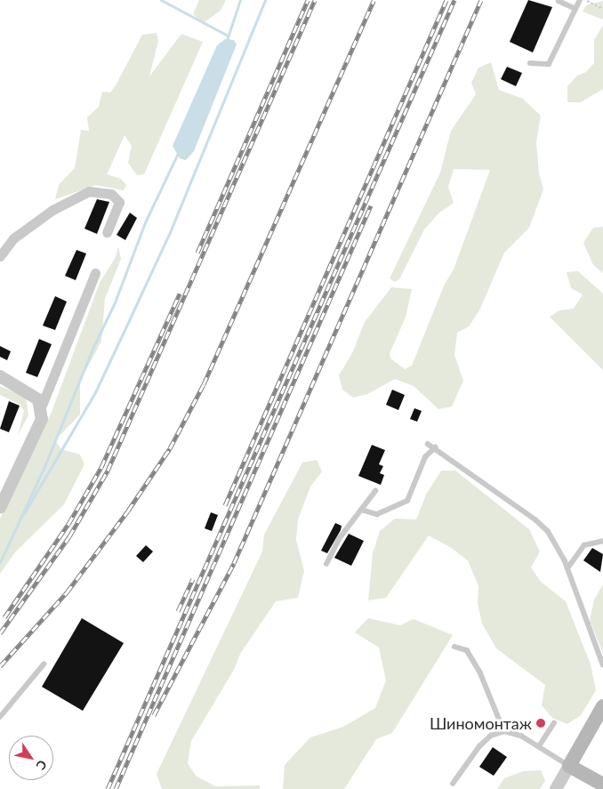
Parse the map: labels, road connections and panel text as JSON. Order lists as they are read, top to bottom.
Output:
{
  "places": ["Шиномонтаж"],
  "north": "bottom right"
}
